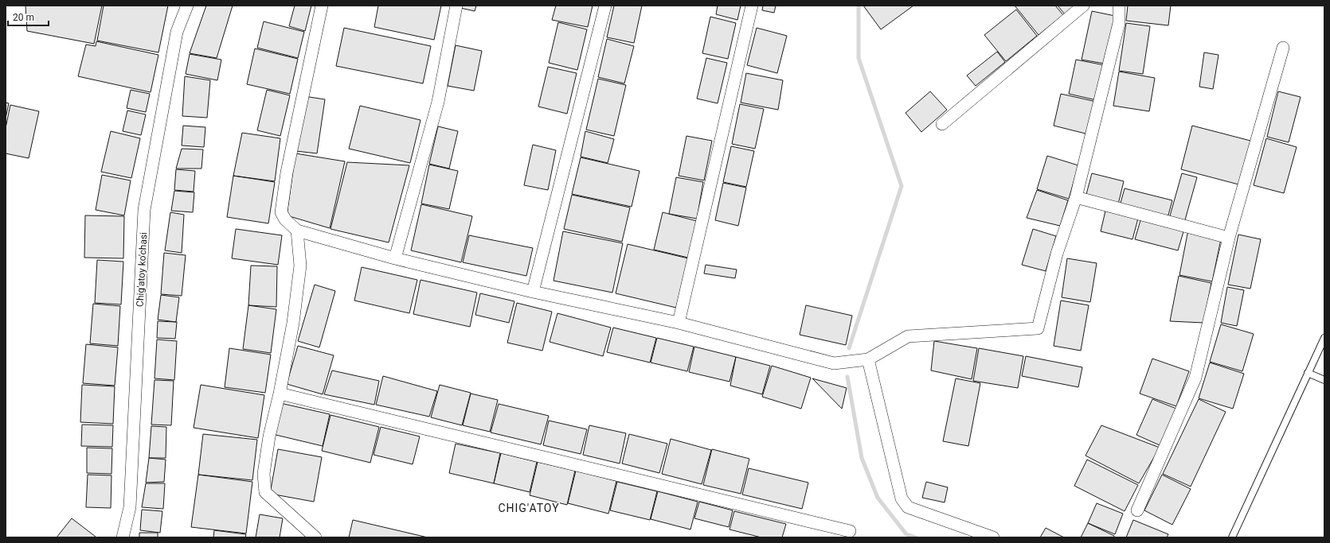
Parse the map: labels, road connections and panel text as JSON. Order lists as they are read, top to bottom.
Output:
{
  "streets": {
    "street": ["Chig'atoy ko'chasi"]
  },
  "districts": ["CHIG'ATOY"],
  "scale_bar": "20 m"
}
